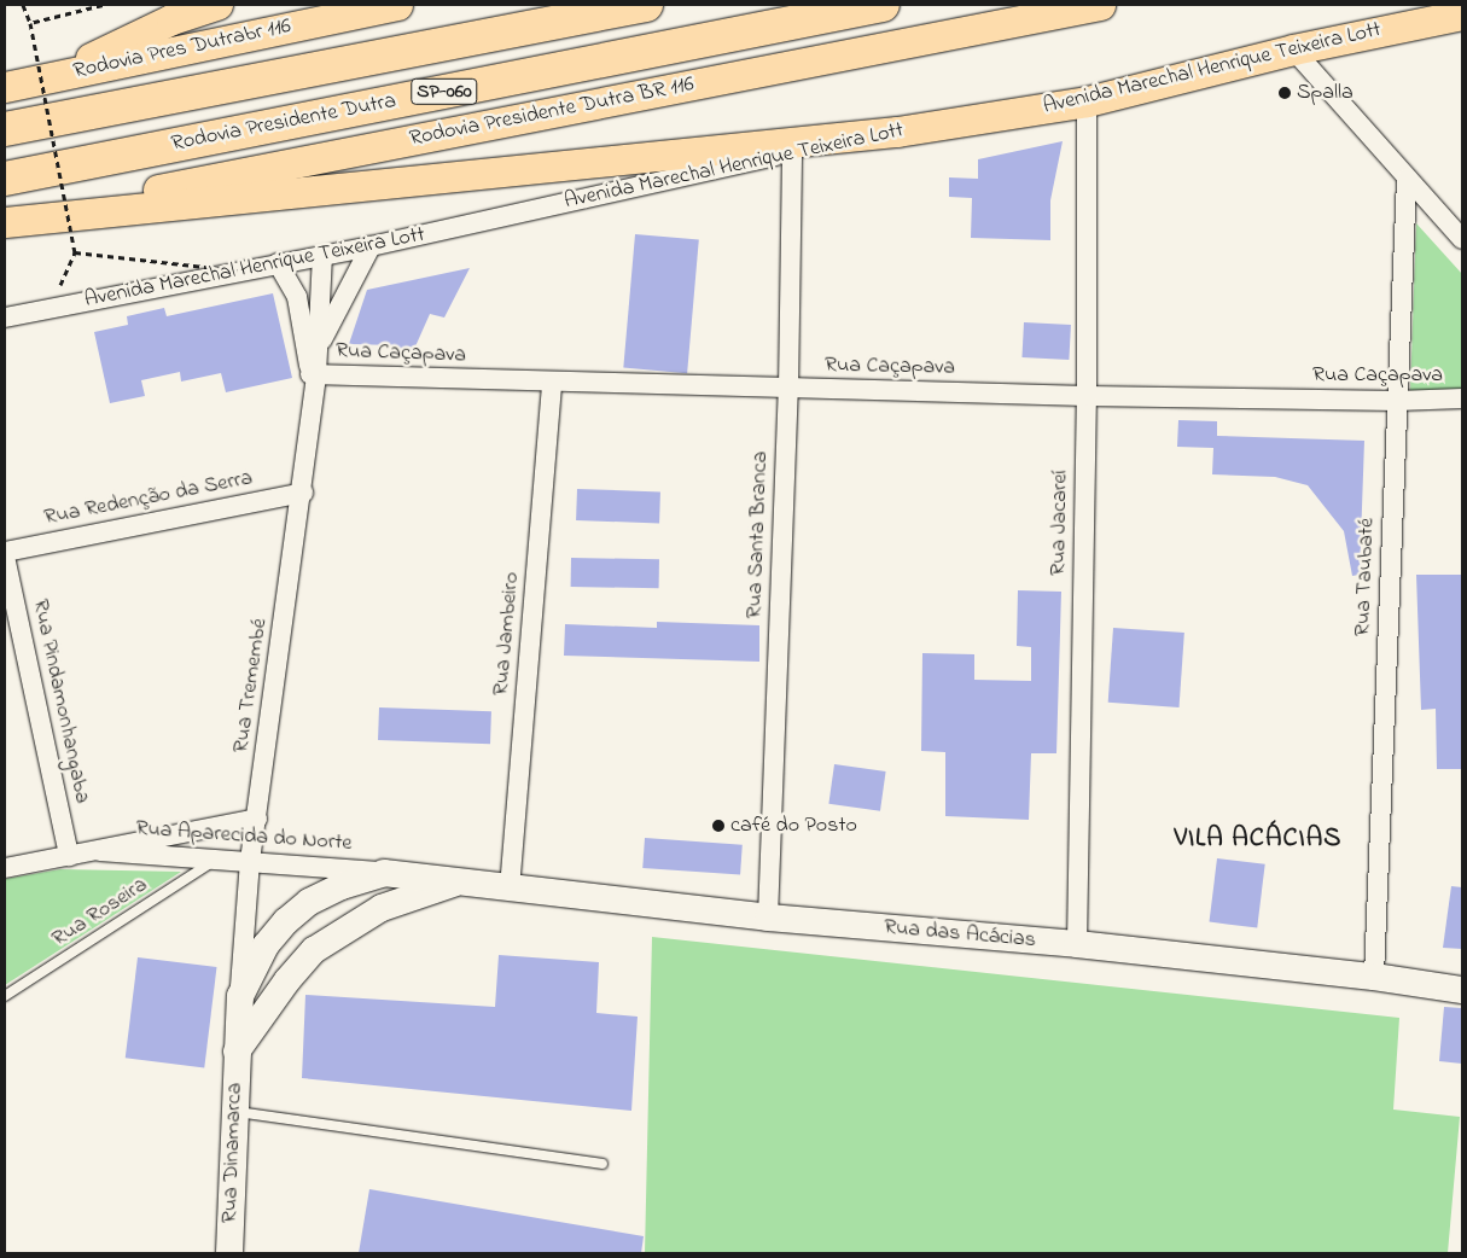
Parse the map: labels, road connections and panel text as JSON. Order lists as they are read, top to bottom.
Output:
{
  "streets": {
    "highway": ["SP-060", "Rodovia Presidente Dutra"],
    "main road": [
      "Rodovia Pres Dutrabr 116",
      "Avenida Marechal Henrique Teixeira Lott",
      "Rodovia Presidente Dutra BR 116",
      "Rua das Acácias",
      "Rua Dinamarca"
    ],
    "street": [
      "Rua Caçapava",
      "Rua Redenção da Serra",
      "Rua Jacareí",
      "Rua Santa Branca",
      "Rua Taubaté",
      "Rua Jambeiro",
      "Rua Tremembé",
      "Rua Pindamonhangaba",
      "Rua Aparecida do Norte"
    ],
    "lane": ["Rua Roseira"]
  },
  "crossings": [
    ["Avenida Marechal Henrique Teixeira Lott", "Rua Jacareí"],
    ["Avenida Marechal Henrique Teixeira Lott", "Rua Santa Branca"],
    ["Avenida Marechal Henrique Teixeira Lott", "Rua Tremembé"],
    ["Rua Caçapava", "Rua Jacareí"],
    ["Rua Caçapava", "Rua Santa Branca"],
    ["Rua Caçapava", "Rua Taubaté"],
    ["Rua Caçapava", "Rua Jambeiro"],
    ["Rua Caçapava", "Rua Tremembé"],
    ["Rua Redenção da Serra", "Rua Tremembé"],
    ["Rua Jacareí", "Rua das Acácias"],
    ["Rua Santa Branca", "Rua das Acácias"],
    ["Rua Taubaté", "Rua das Acácias"],
    ["Rua Jambeiro", "Rua das Acácias"],
    ["Rua Tremembé", "Rua Aparecida do Norte"],
    ["Rua Tremembé", "Rua das Acácias"],
    ["Rua Pindamonhangaba", "Rua Aparecida do Norte"],
    ["Rua Aparecida do Norte", "Rua Roseira"],
    ["Rua Aparecida do Norte", "Rua das Acácias"],
    ["Rua das Acácias", "Rua Dinamarca"]
  ],
  "districts": ["VILA ACÁCIAS"],
  "places": ["Spalla", "café do Posto"]
}
